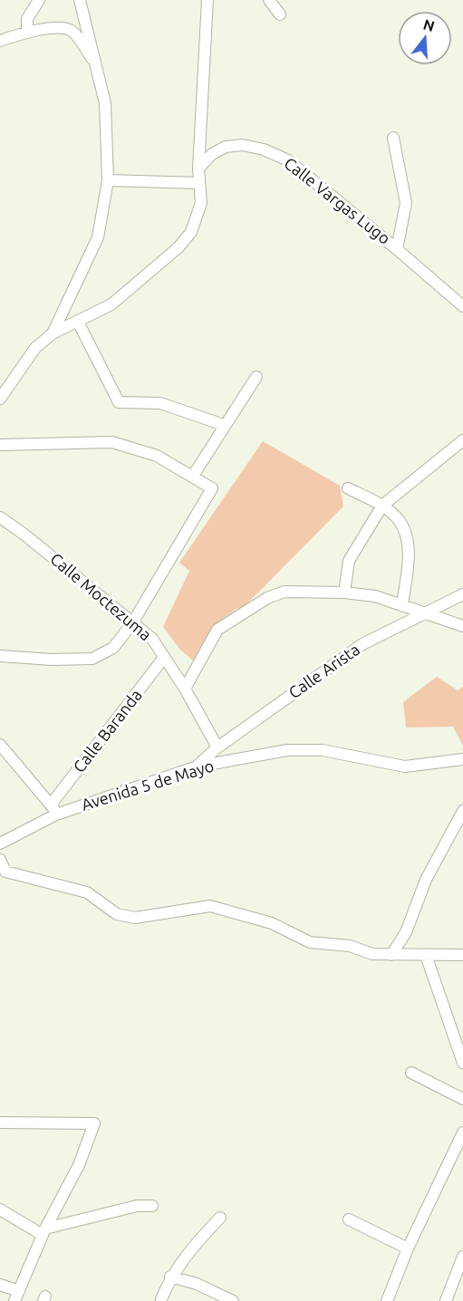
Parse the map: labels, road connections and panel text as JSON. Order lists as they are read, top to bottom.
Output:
{
  "streets": {
    "street": [
      "Calle Vargas Lugo",
      "Calle Moctezuma",
      "Calle Arista",
      "Calle Baranda",
      "Avenida 5 de Mayo"
    ]
  },
  "crossings": [
    ["Calle Moctezuma", "Calle Arista"],
    ["Calle Moctezuma", "Calle Baranda"],
    ["Calle Arista", "Avenida 5 de Mayo"],
    ["Calle Baranda", "Avenida 5 de Mayo"]
  ],
  "north": "top"
}
